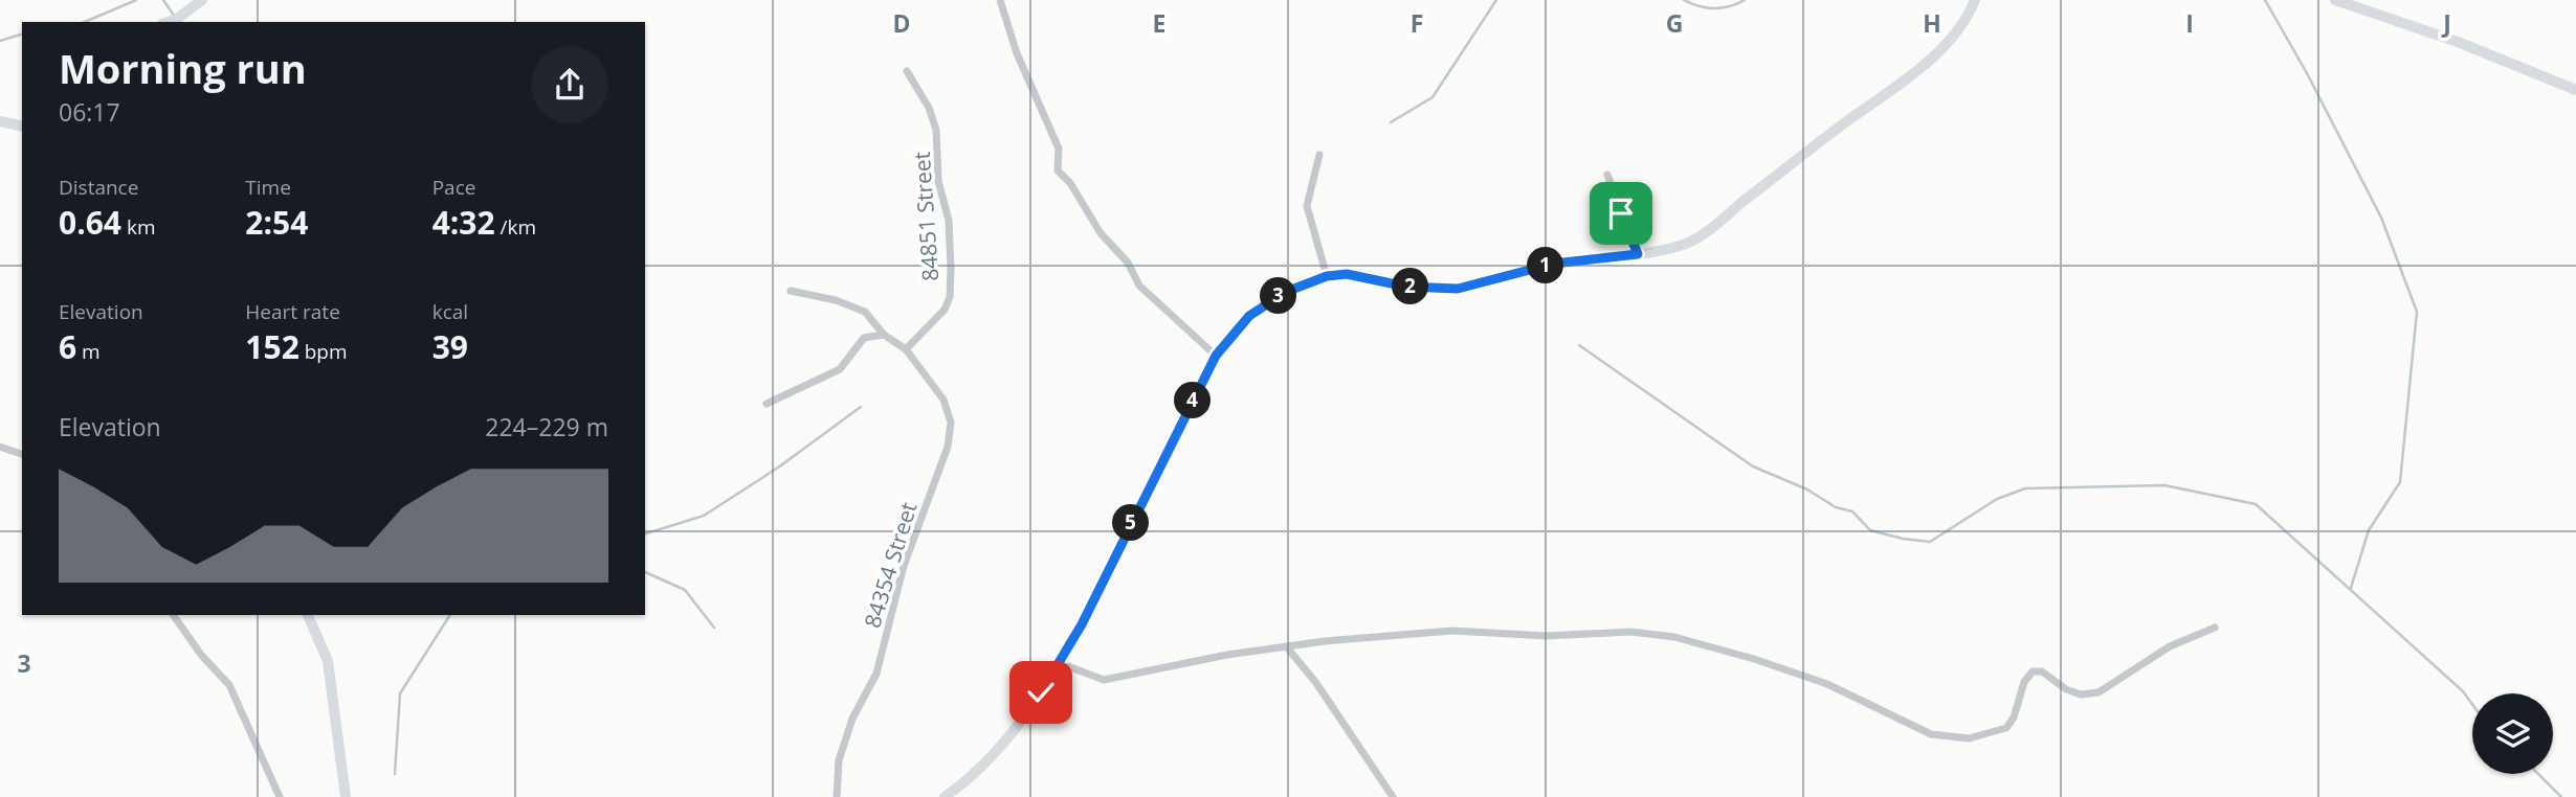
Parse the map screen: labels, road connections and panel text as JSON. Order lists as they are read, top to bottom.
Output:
{
  "streets": {
    "street": ["84851 Street", "84354 Street"]
  },
  "crossings": [
    ["84851 Street", "84354 Street"]
  ],
  "page": {
    "heading": ["Morning run", "06:17"],
    "stats": [
      ["Distance", "0.64 km"],
      ["Time", "2:54"],
      ["Pace", "4:32 /km"],
      ["Elevation", "6 m"],
      ["Heart rate", "152 bpm"],
      ["kcal", "39"]
    ],
    "pins": [
      "1",
      "2",
      "3",
      "4",
      "5"
    ],
    "chart": ["Elevation", "224–229 m"]
  },
  "grid": {
    "columns": [
      "D",
      "E",
      "F",
      "G",
      "H",
      "I",
      "J"
    ],
    "rows": ["3"]
  }
}
